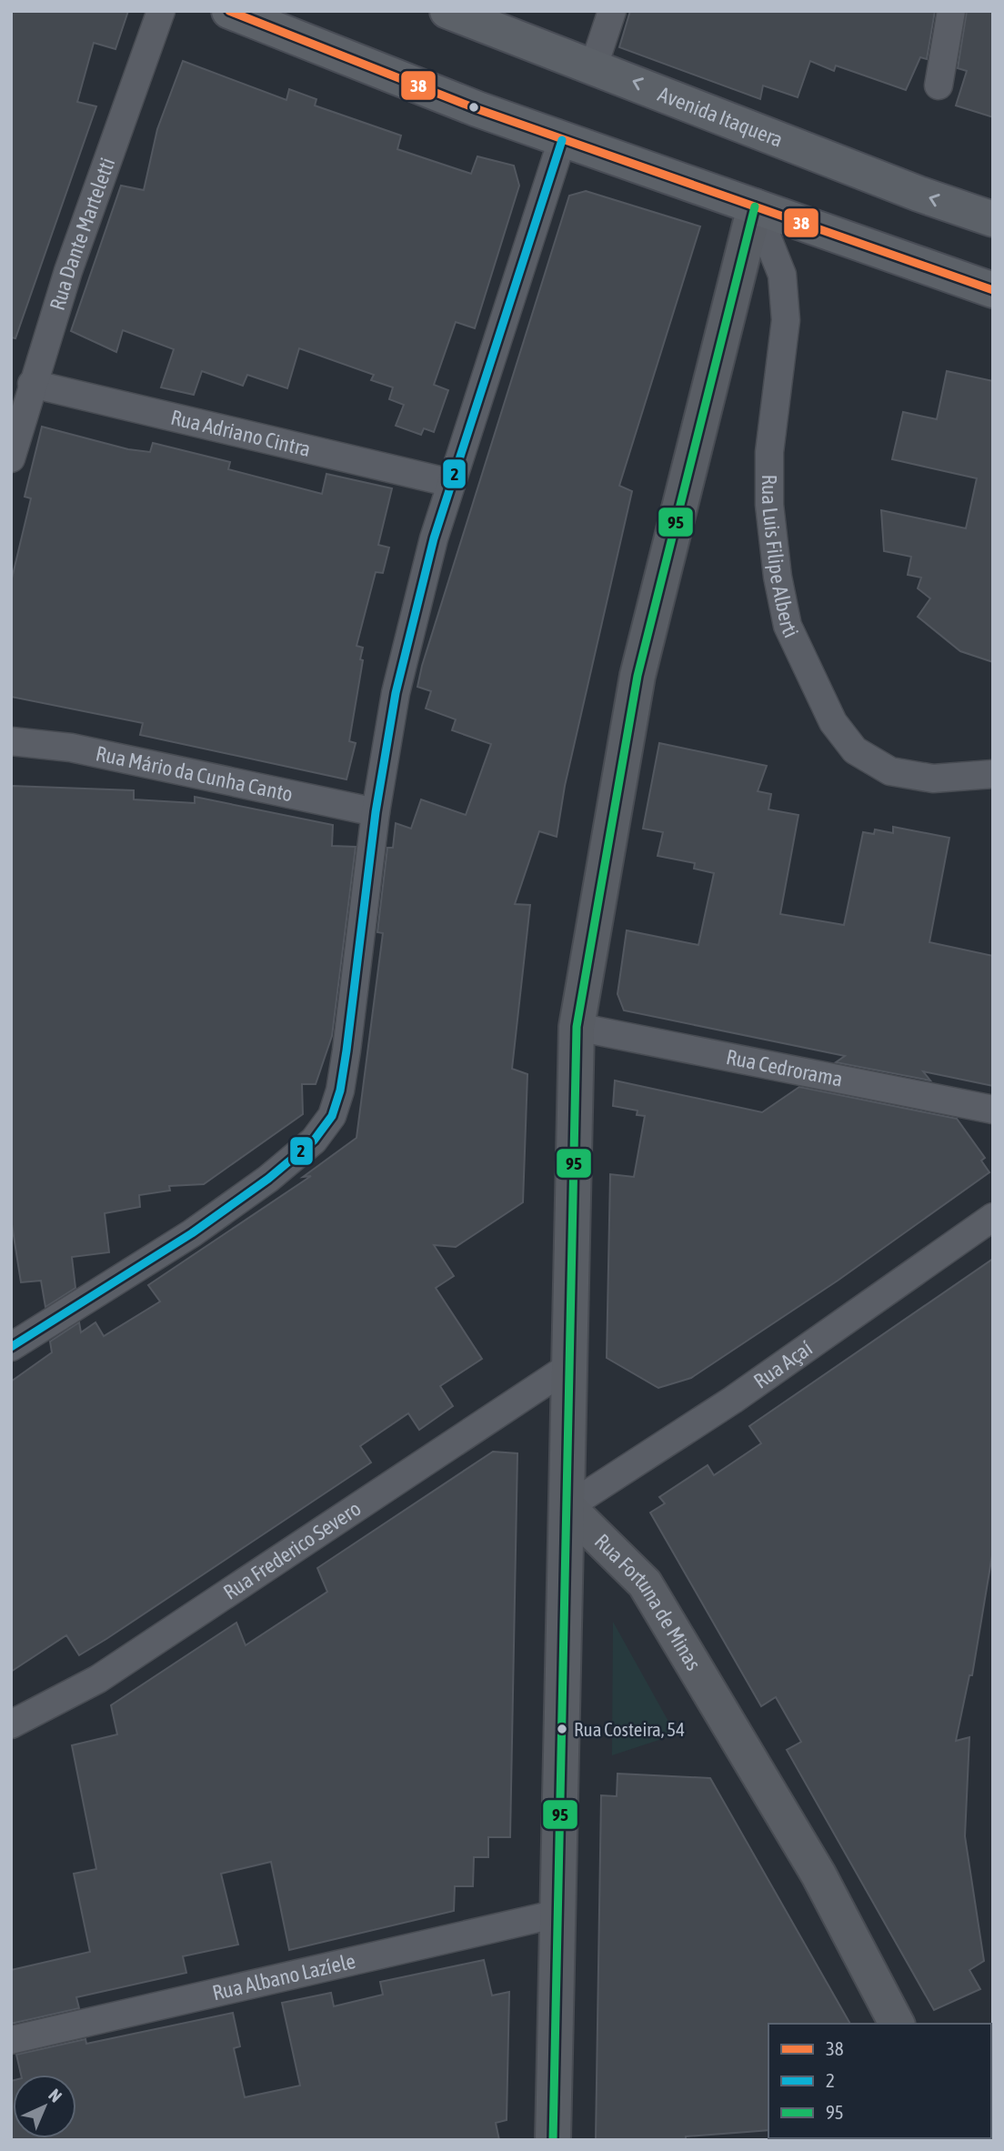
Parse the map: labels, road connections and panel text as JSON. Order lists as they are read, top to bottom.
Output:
{
  "streets": {
    "main road": ["Avenida Itaquera"],
    "street": [
      "Rua Dante Marteletti",
      "Rua Adriano Cintra",
      "Rua Luis Filipe Alberti",
      "Rua Mário da Cunha Canto",
      "Rua Cedrorama",
      "Rua Açaí",
      "Rua Frederico Severo",
      "Rua Fortuna de Minas",
      "Rua Albano Lazíele"
    ]
  },
  "crossings": [
    ["Rua Dante Marteletti", "Rua Adriano Cintra"],
    ["Rua Açaí", "Rua Fortuna de Minas"]
  ],
  "places": ["Rua Costeira, 54"],
  "lines": ["transit line 38", "transit line 2", "transit line 95"],
  "legend": ["38", "2", "95"],
  "north": "top right"
}
